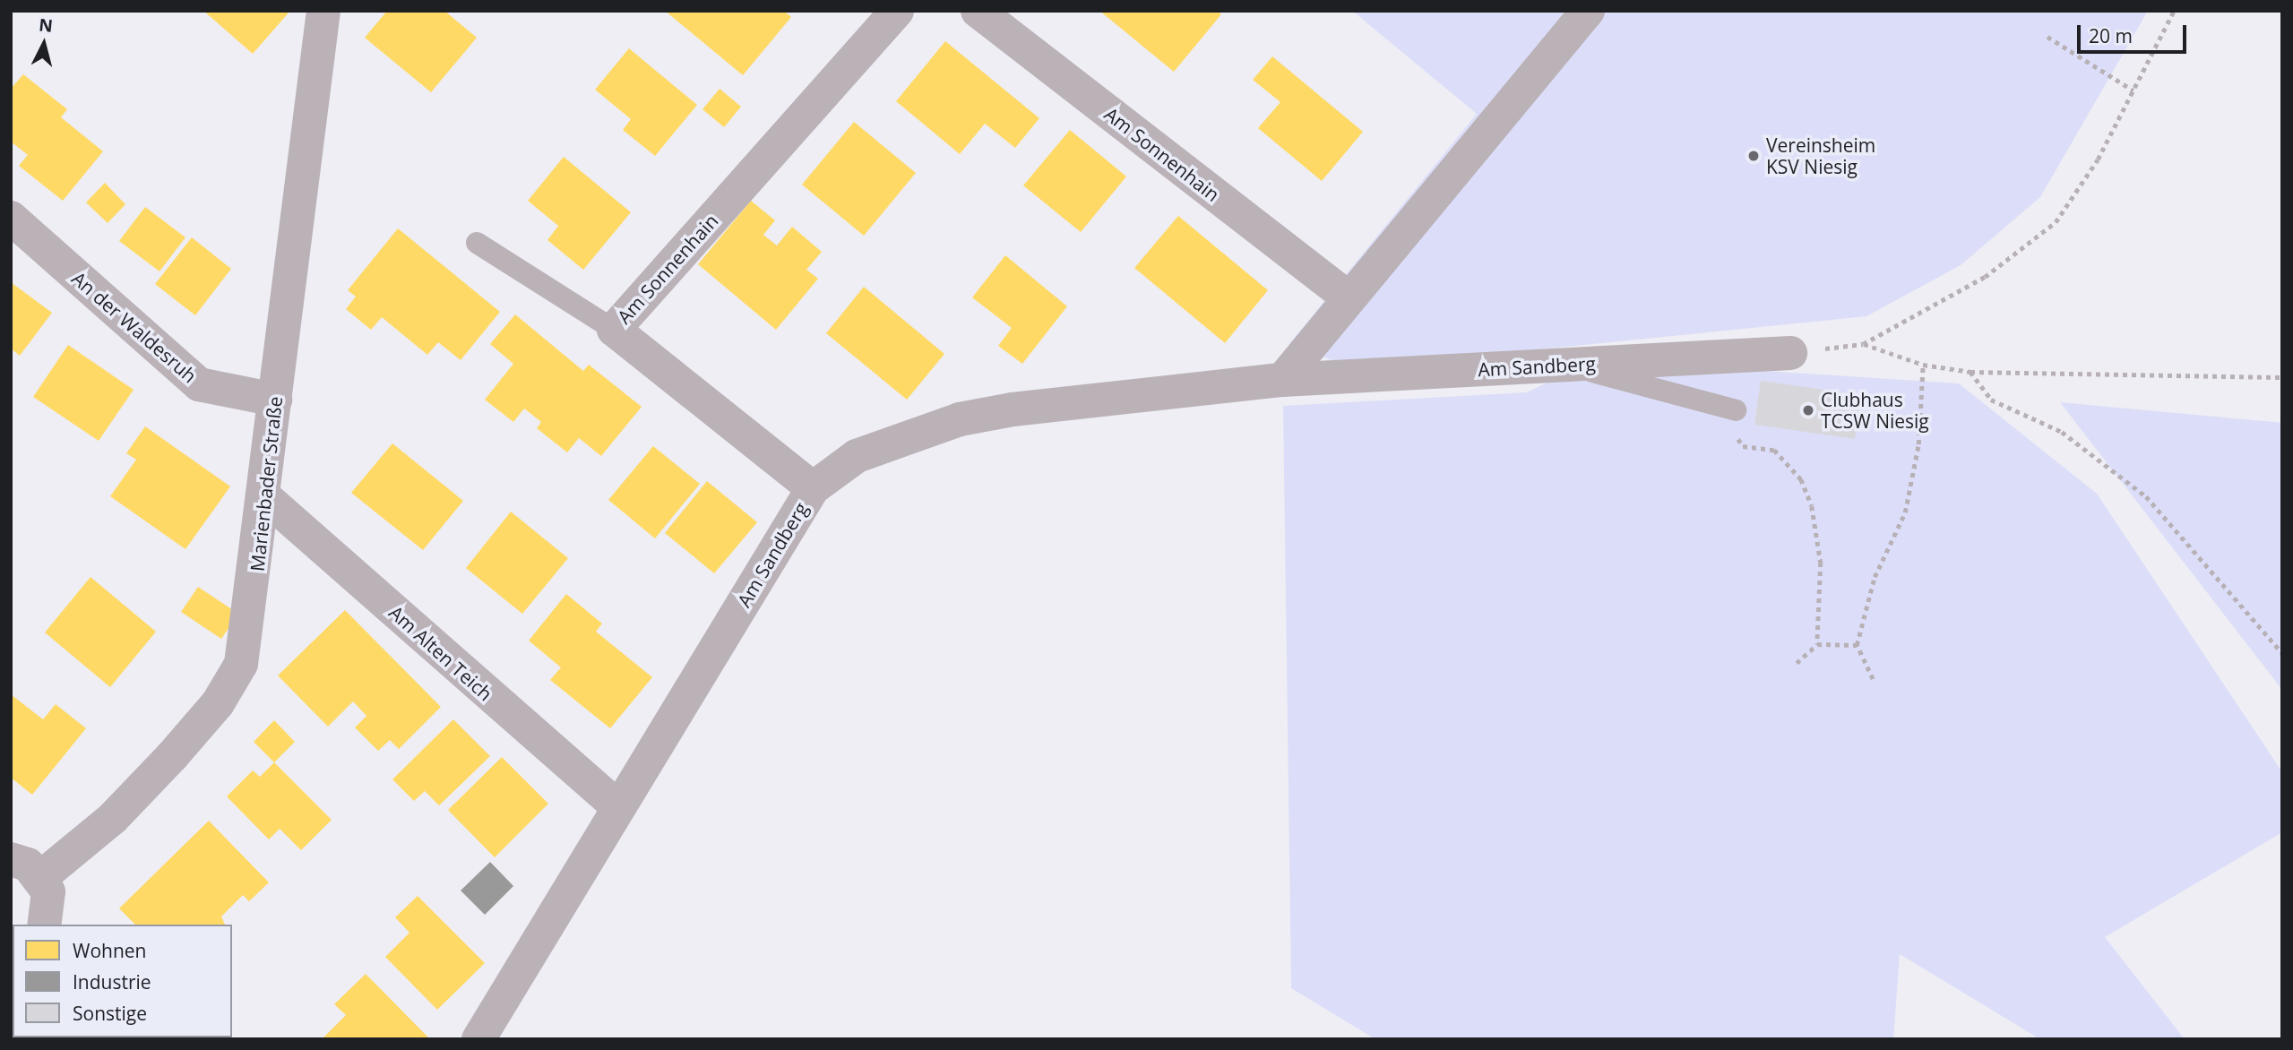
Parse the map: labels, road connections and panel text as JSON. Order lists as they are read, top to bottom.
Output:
{
  "streets": {
    "street": [
      "Am Sonnenhain",
      "An der Waldesruh",
      "Am Sandberg",
      "Marienbader Straße",
      "Am Alten Teich"
    ]
  },
  "crossings": [
    ["Am Sonnenhain", "Am Sandberg"],
    ["An der Waldesruh", "Marienbader Straße"],
    ["Am Sandberg", "Am Alten Teich"],
    ["Marienbader Straße", "Am Alten Teich"]
  ],
  "places": ["Vereinsheim KSV Niesig", "Clubhaus TCSW Niesig"],
  "legend": ["Wohnen", "Industrie", "Sonstige"],
  "scale_bar": "20 m",
  "north": "top"
}
